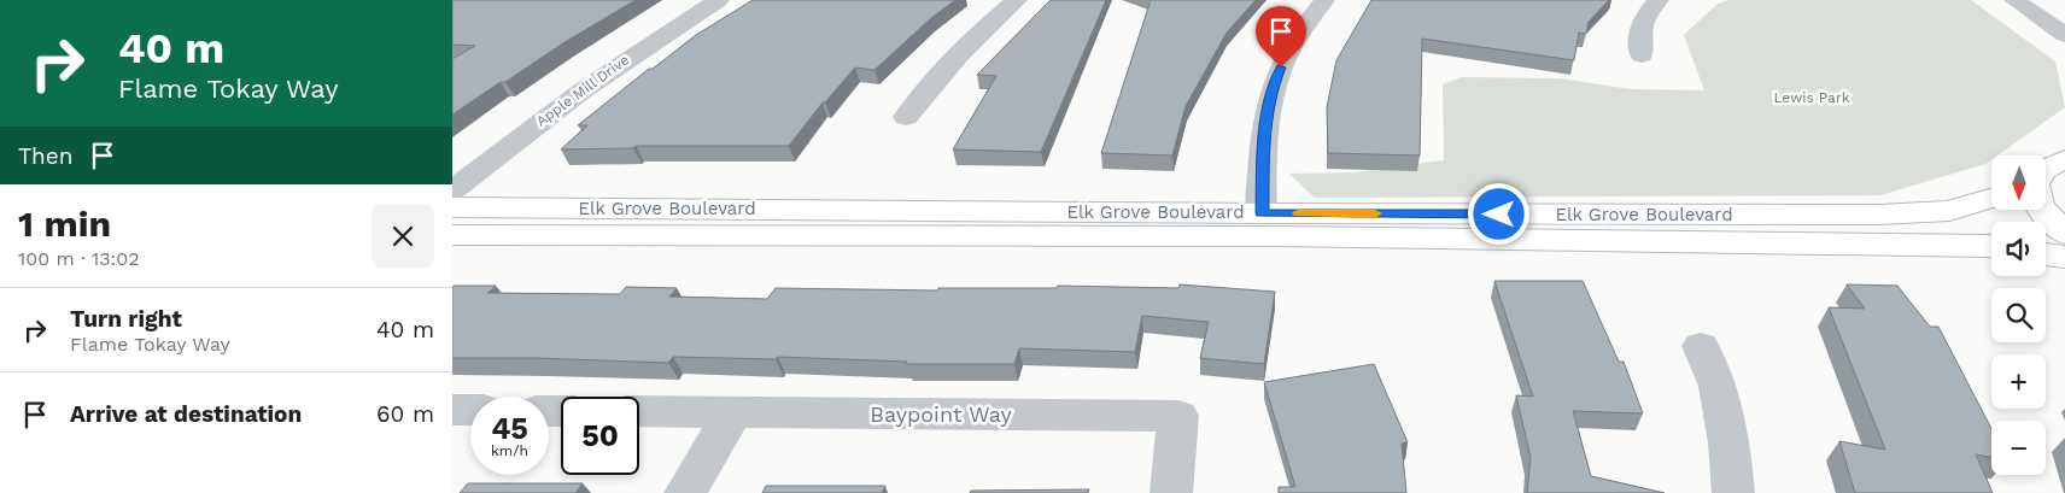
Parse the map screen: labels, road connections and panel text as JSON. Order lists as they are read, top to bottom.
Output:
{
  "streets": {
    "main road": ["Elk Grove Boulevard"],
    "street": ["Apple Mill Drive", "Baypoint Way"]
  },
  "parks": ["Lewis Park"],
  "north": "bottom",
  "page": {
    "turn": ["40 m", "Flame Tokay Way"],
    "then": "Then",
    "map_buttons": ["+", "−"],
    "heading": ["1 min", "100 m · 13:02"],
    "list": [
      {
        "name": "Turn right",
        "note": "Flame Tokay Way",
        "value": "40 m"
      },
      {
        "name": "Arrive at destination",
        "value": "60 m"
      }
    ],
    "speed": "45 km/h",
    "limit": "50"
  }
}
